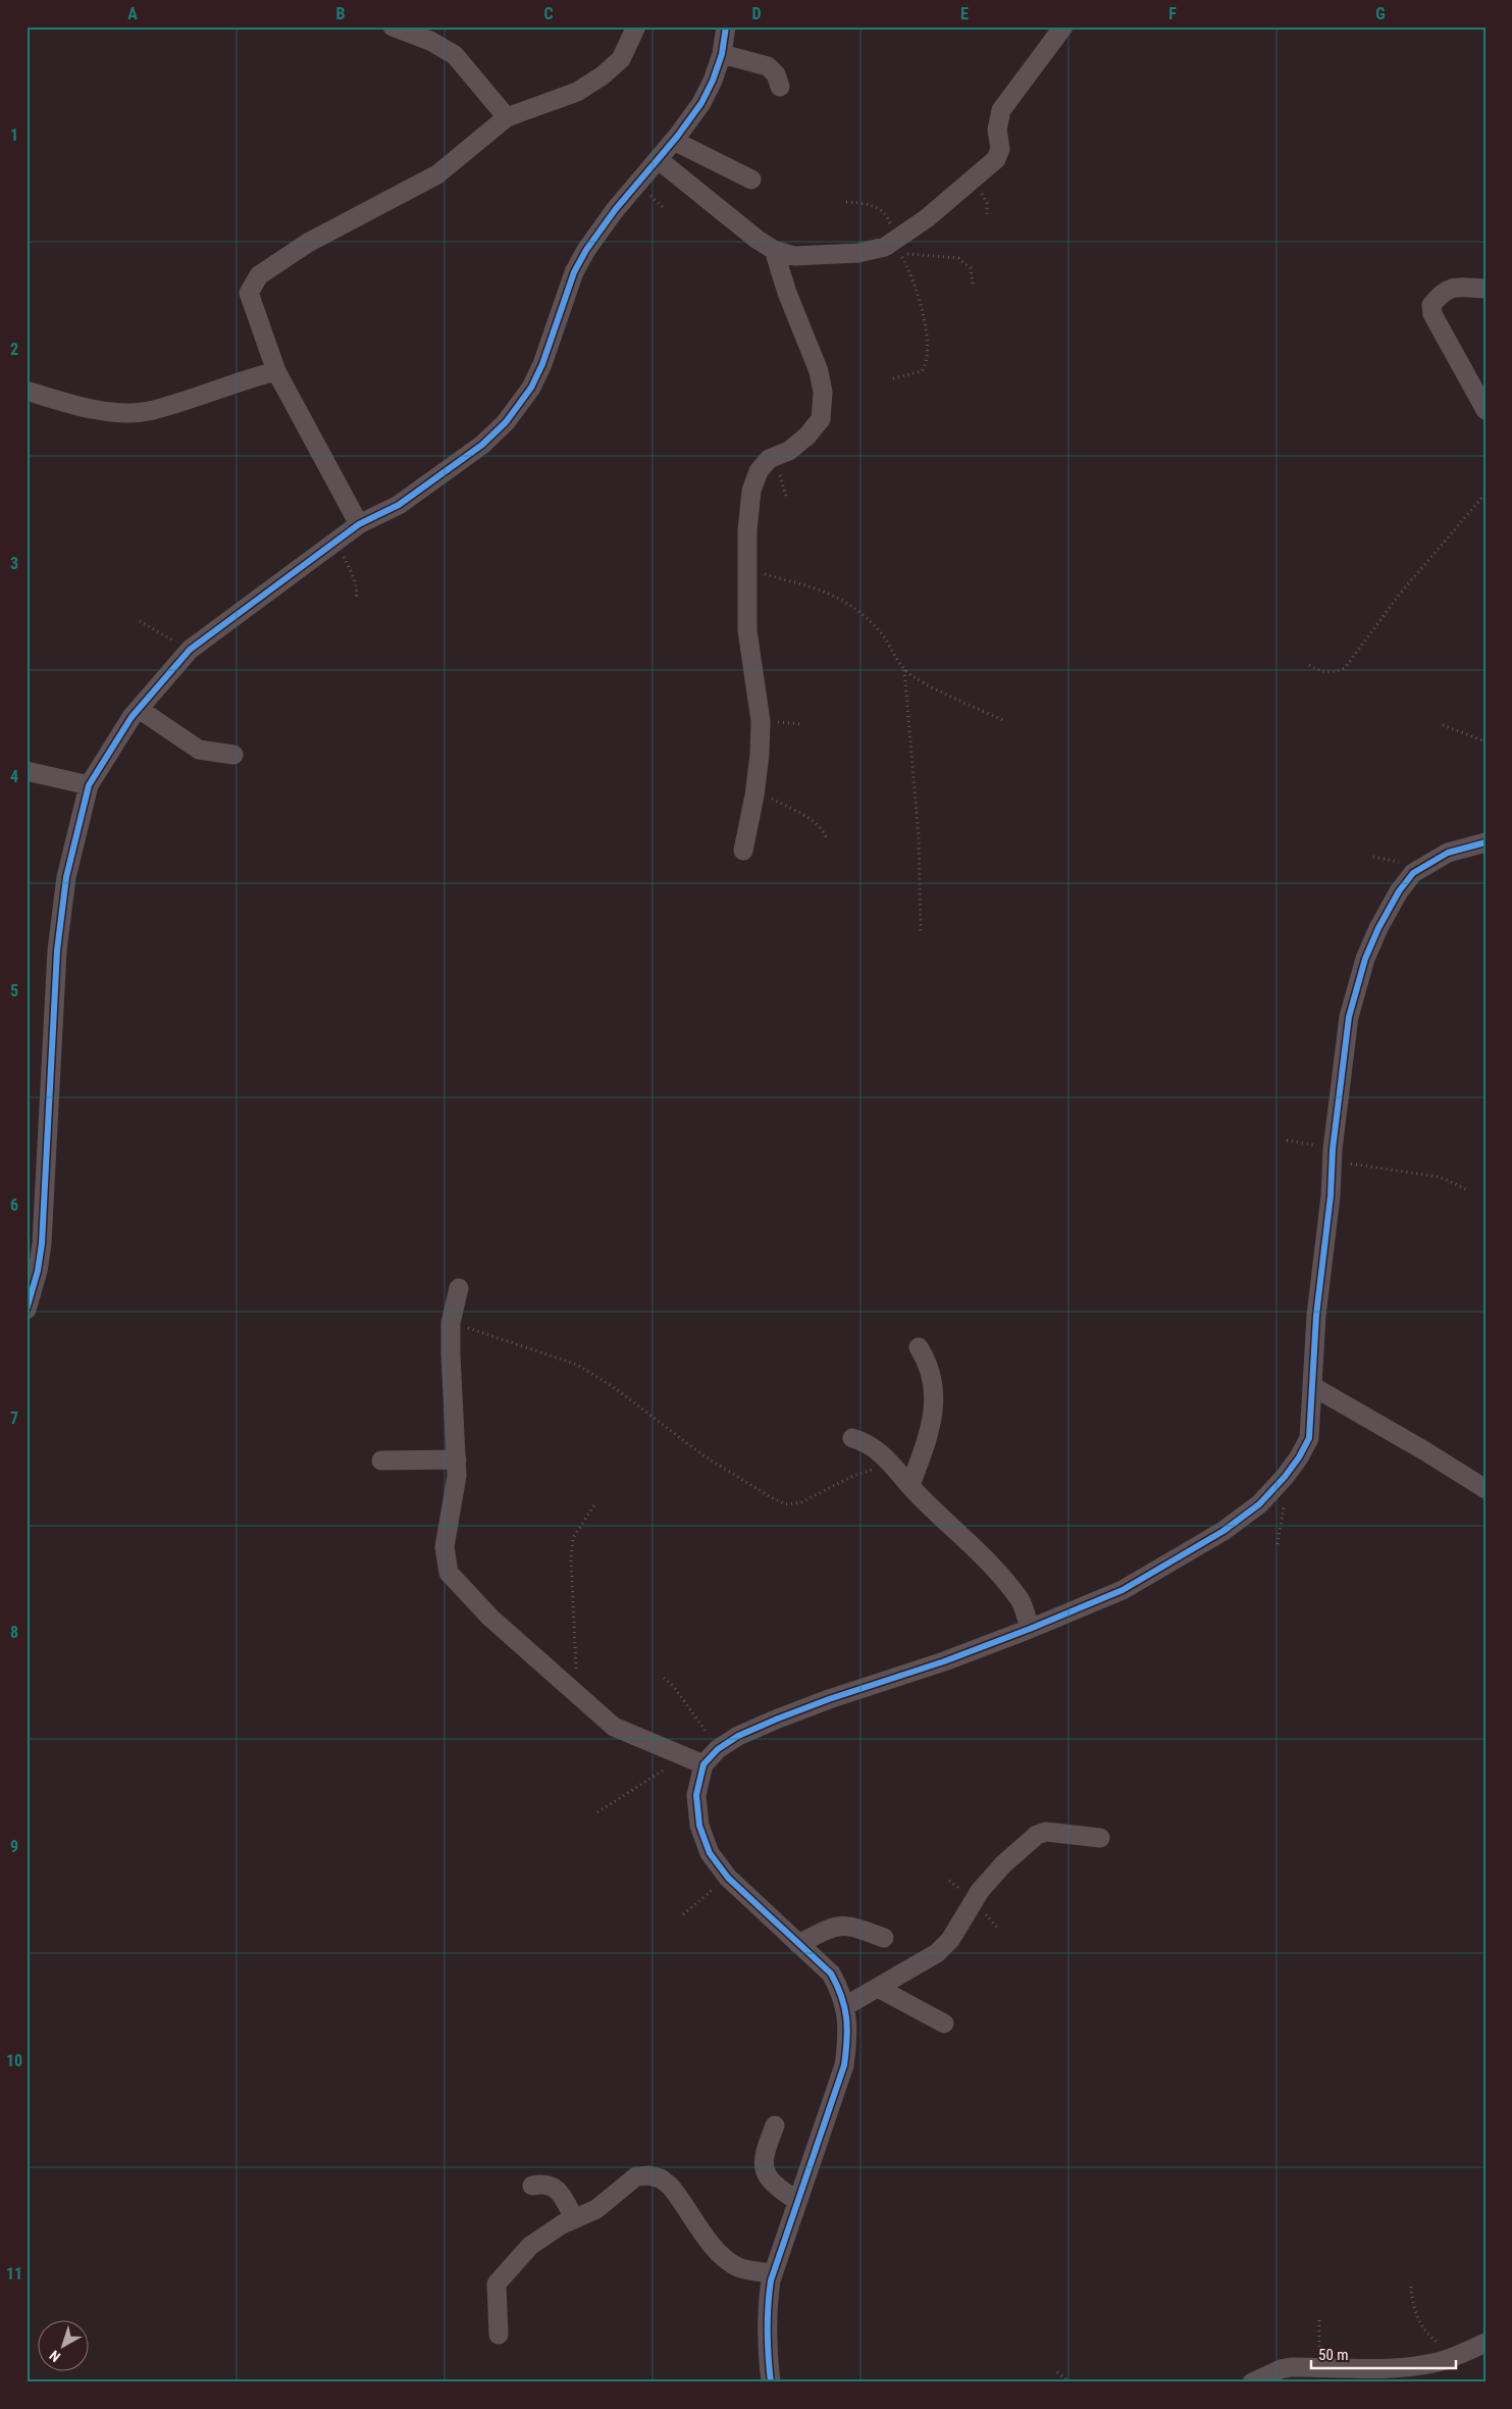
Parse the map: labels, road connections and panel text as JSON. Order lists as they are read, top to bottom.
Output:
{
  "scale_bar": "50 m",
  "north": "bottom left",
  "grid": {
    "columns": [
      "A",
      "B",
      "C",
      "D",
      "E",
      "F",
      "G"
    ],
    "rows": [
      "1",
      "2",
      "3",
      "4",
      "5",
      "6",
      "7",
      "8",
      "9",
      "10",
      "11"
    ]
  }
}
